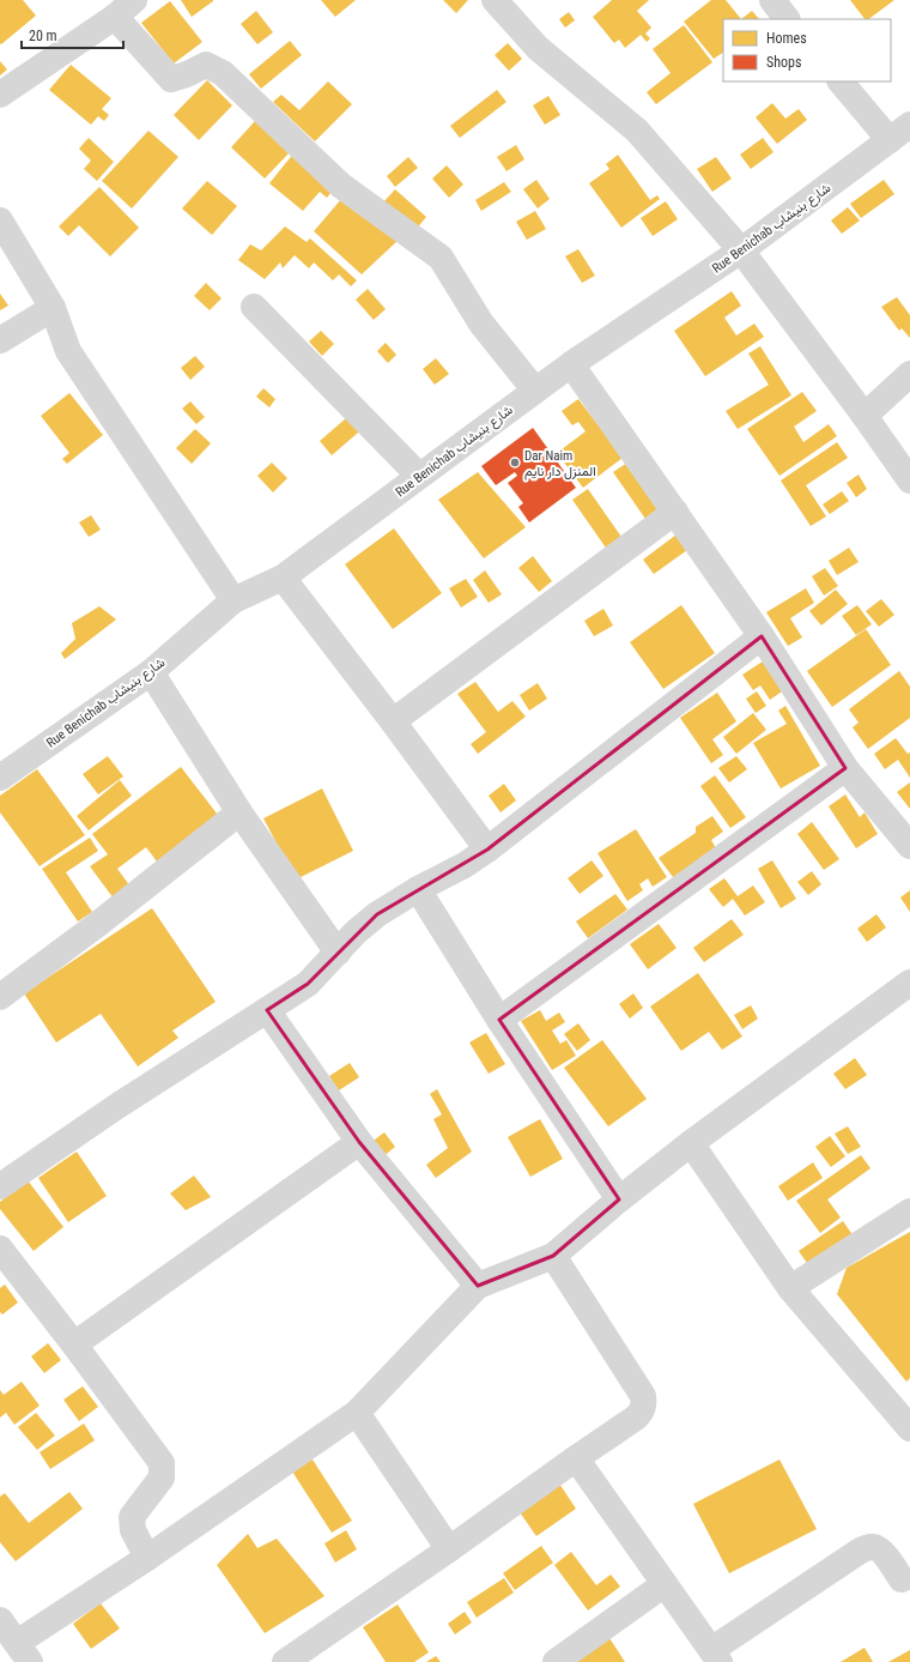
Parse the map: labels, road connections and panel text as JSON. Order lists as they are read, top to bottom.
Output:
{
  "streets": {
    "street": ["Rue Benichab شارع بنيشاب"]
  },
  "places": ["Dar Naim المنزل دار نايم"],
  "legend": ["Homes", "Shops"],
  "scale_bar": "20 m"
}
